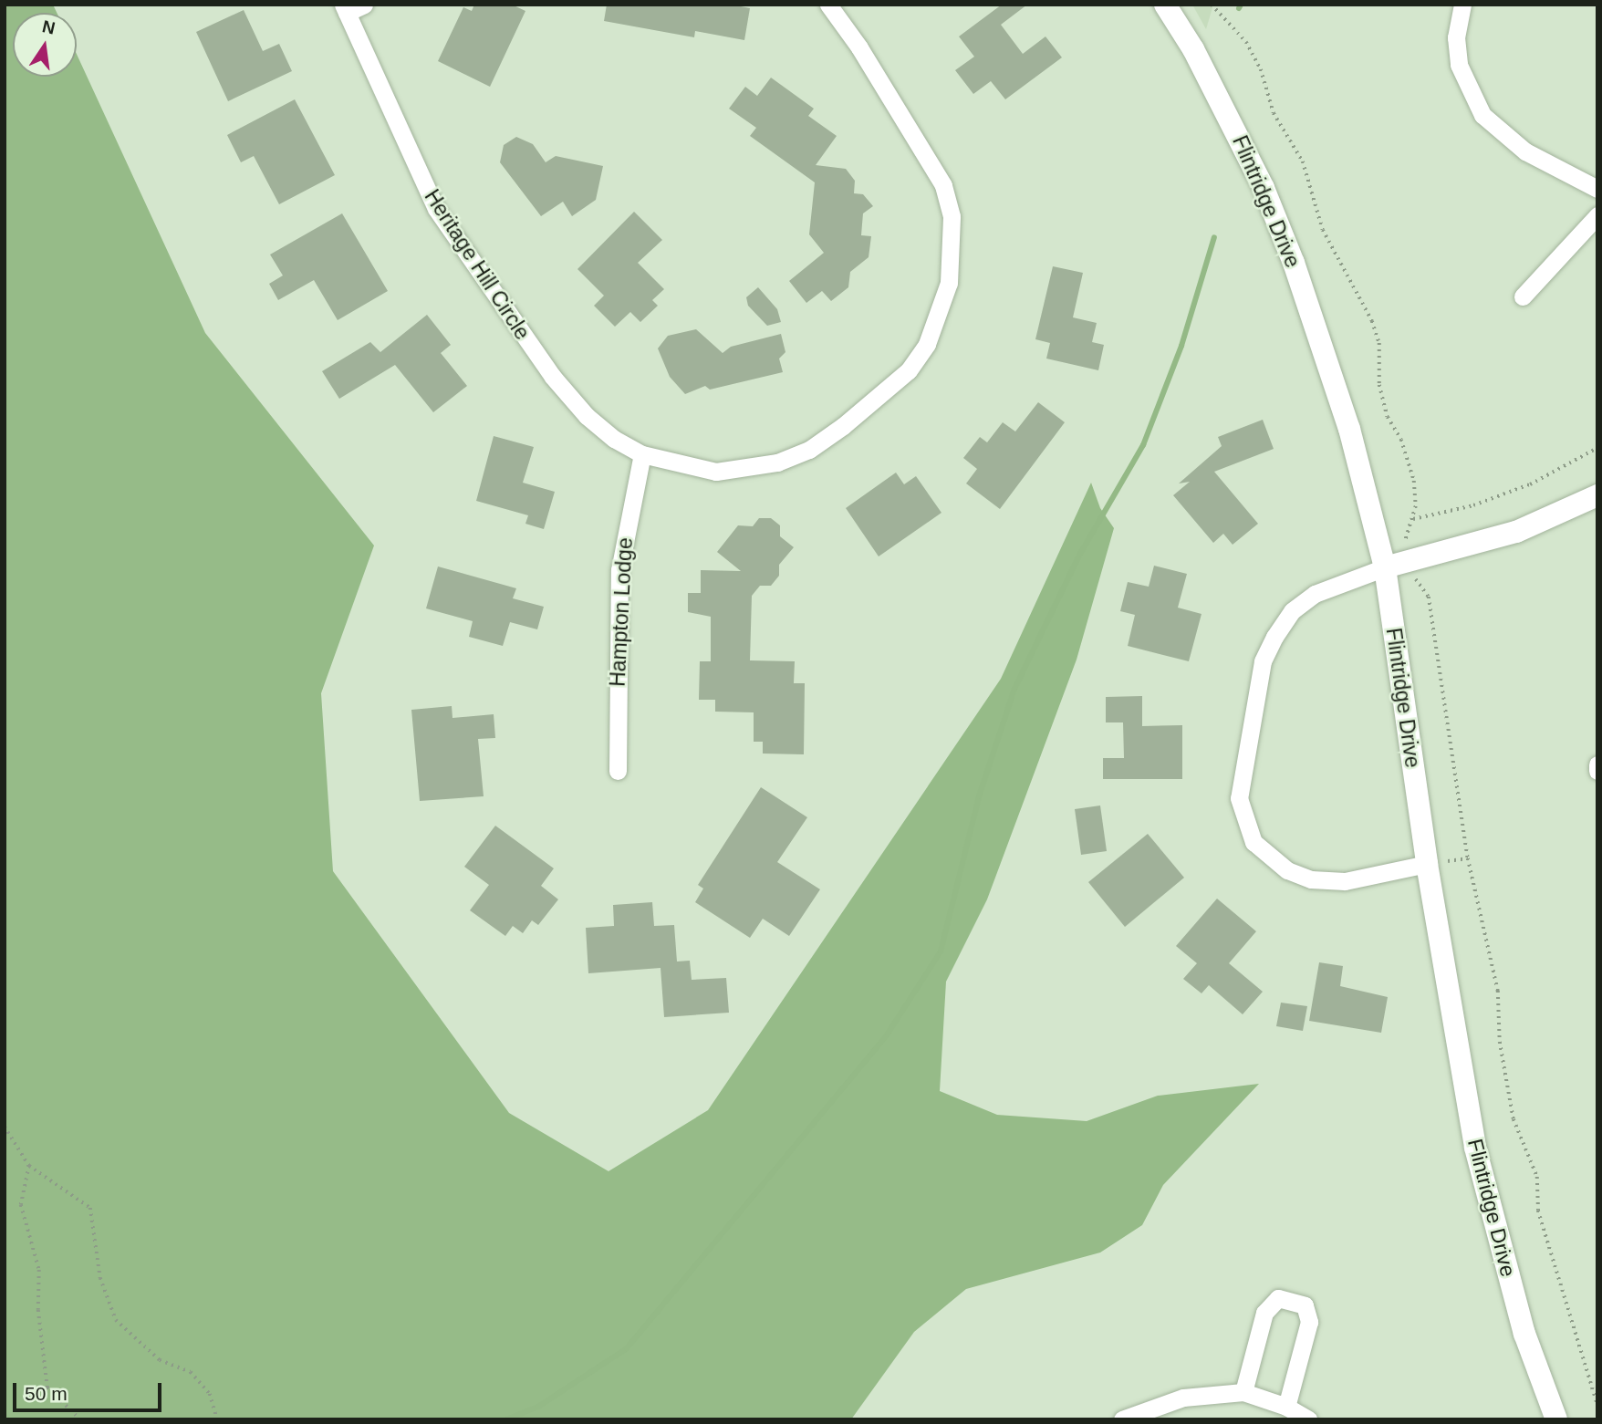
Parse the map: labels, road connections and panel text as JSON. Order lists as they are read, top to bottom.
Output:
{
  "streets": {
    "street": ["Flintridge Drive", "Heritage Hill Circle", "Hampton Lodge"]
  },
  "crossings": [
    ["Heritage Hill Circle", "Hampton Lodge"]
  ],
  "scale_bar": "50 m",
  "north": "top"
}
